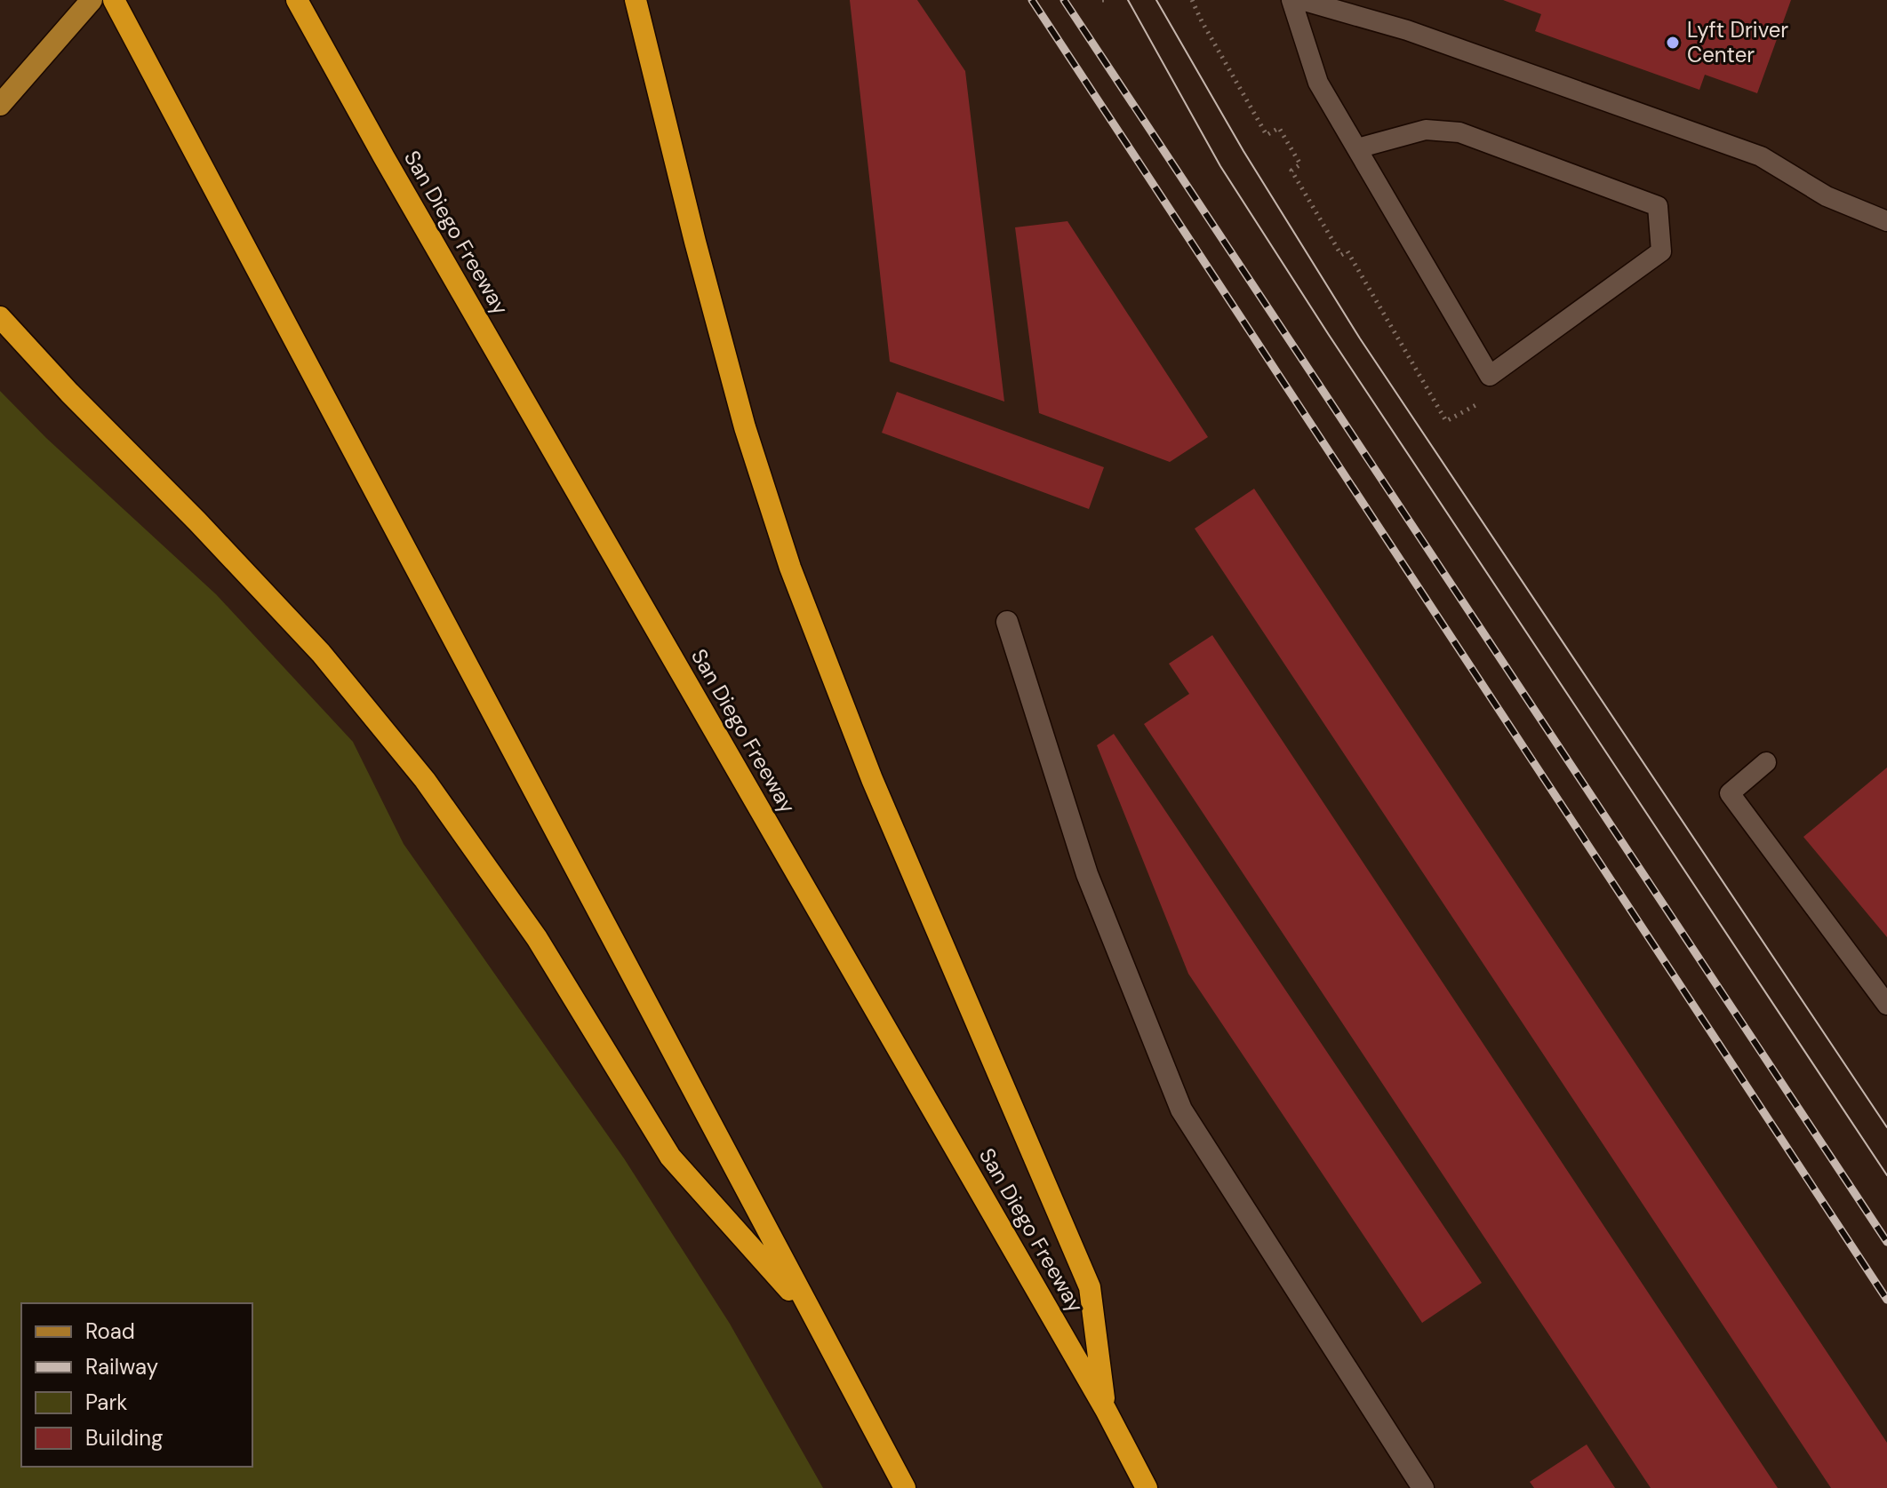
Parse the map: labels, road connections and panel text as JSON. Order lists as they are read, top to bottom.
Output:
{
  "streets": {
    "highway": ["San Diego Freeway"]
  },
  "places": ["Lyft Driver Center"],
  "legend": [
    "Road",
    "Railway",
    "Park",
    "Building"
  ]
}
